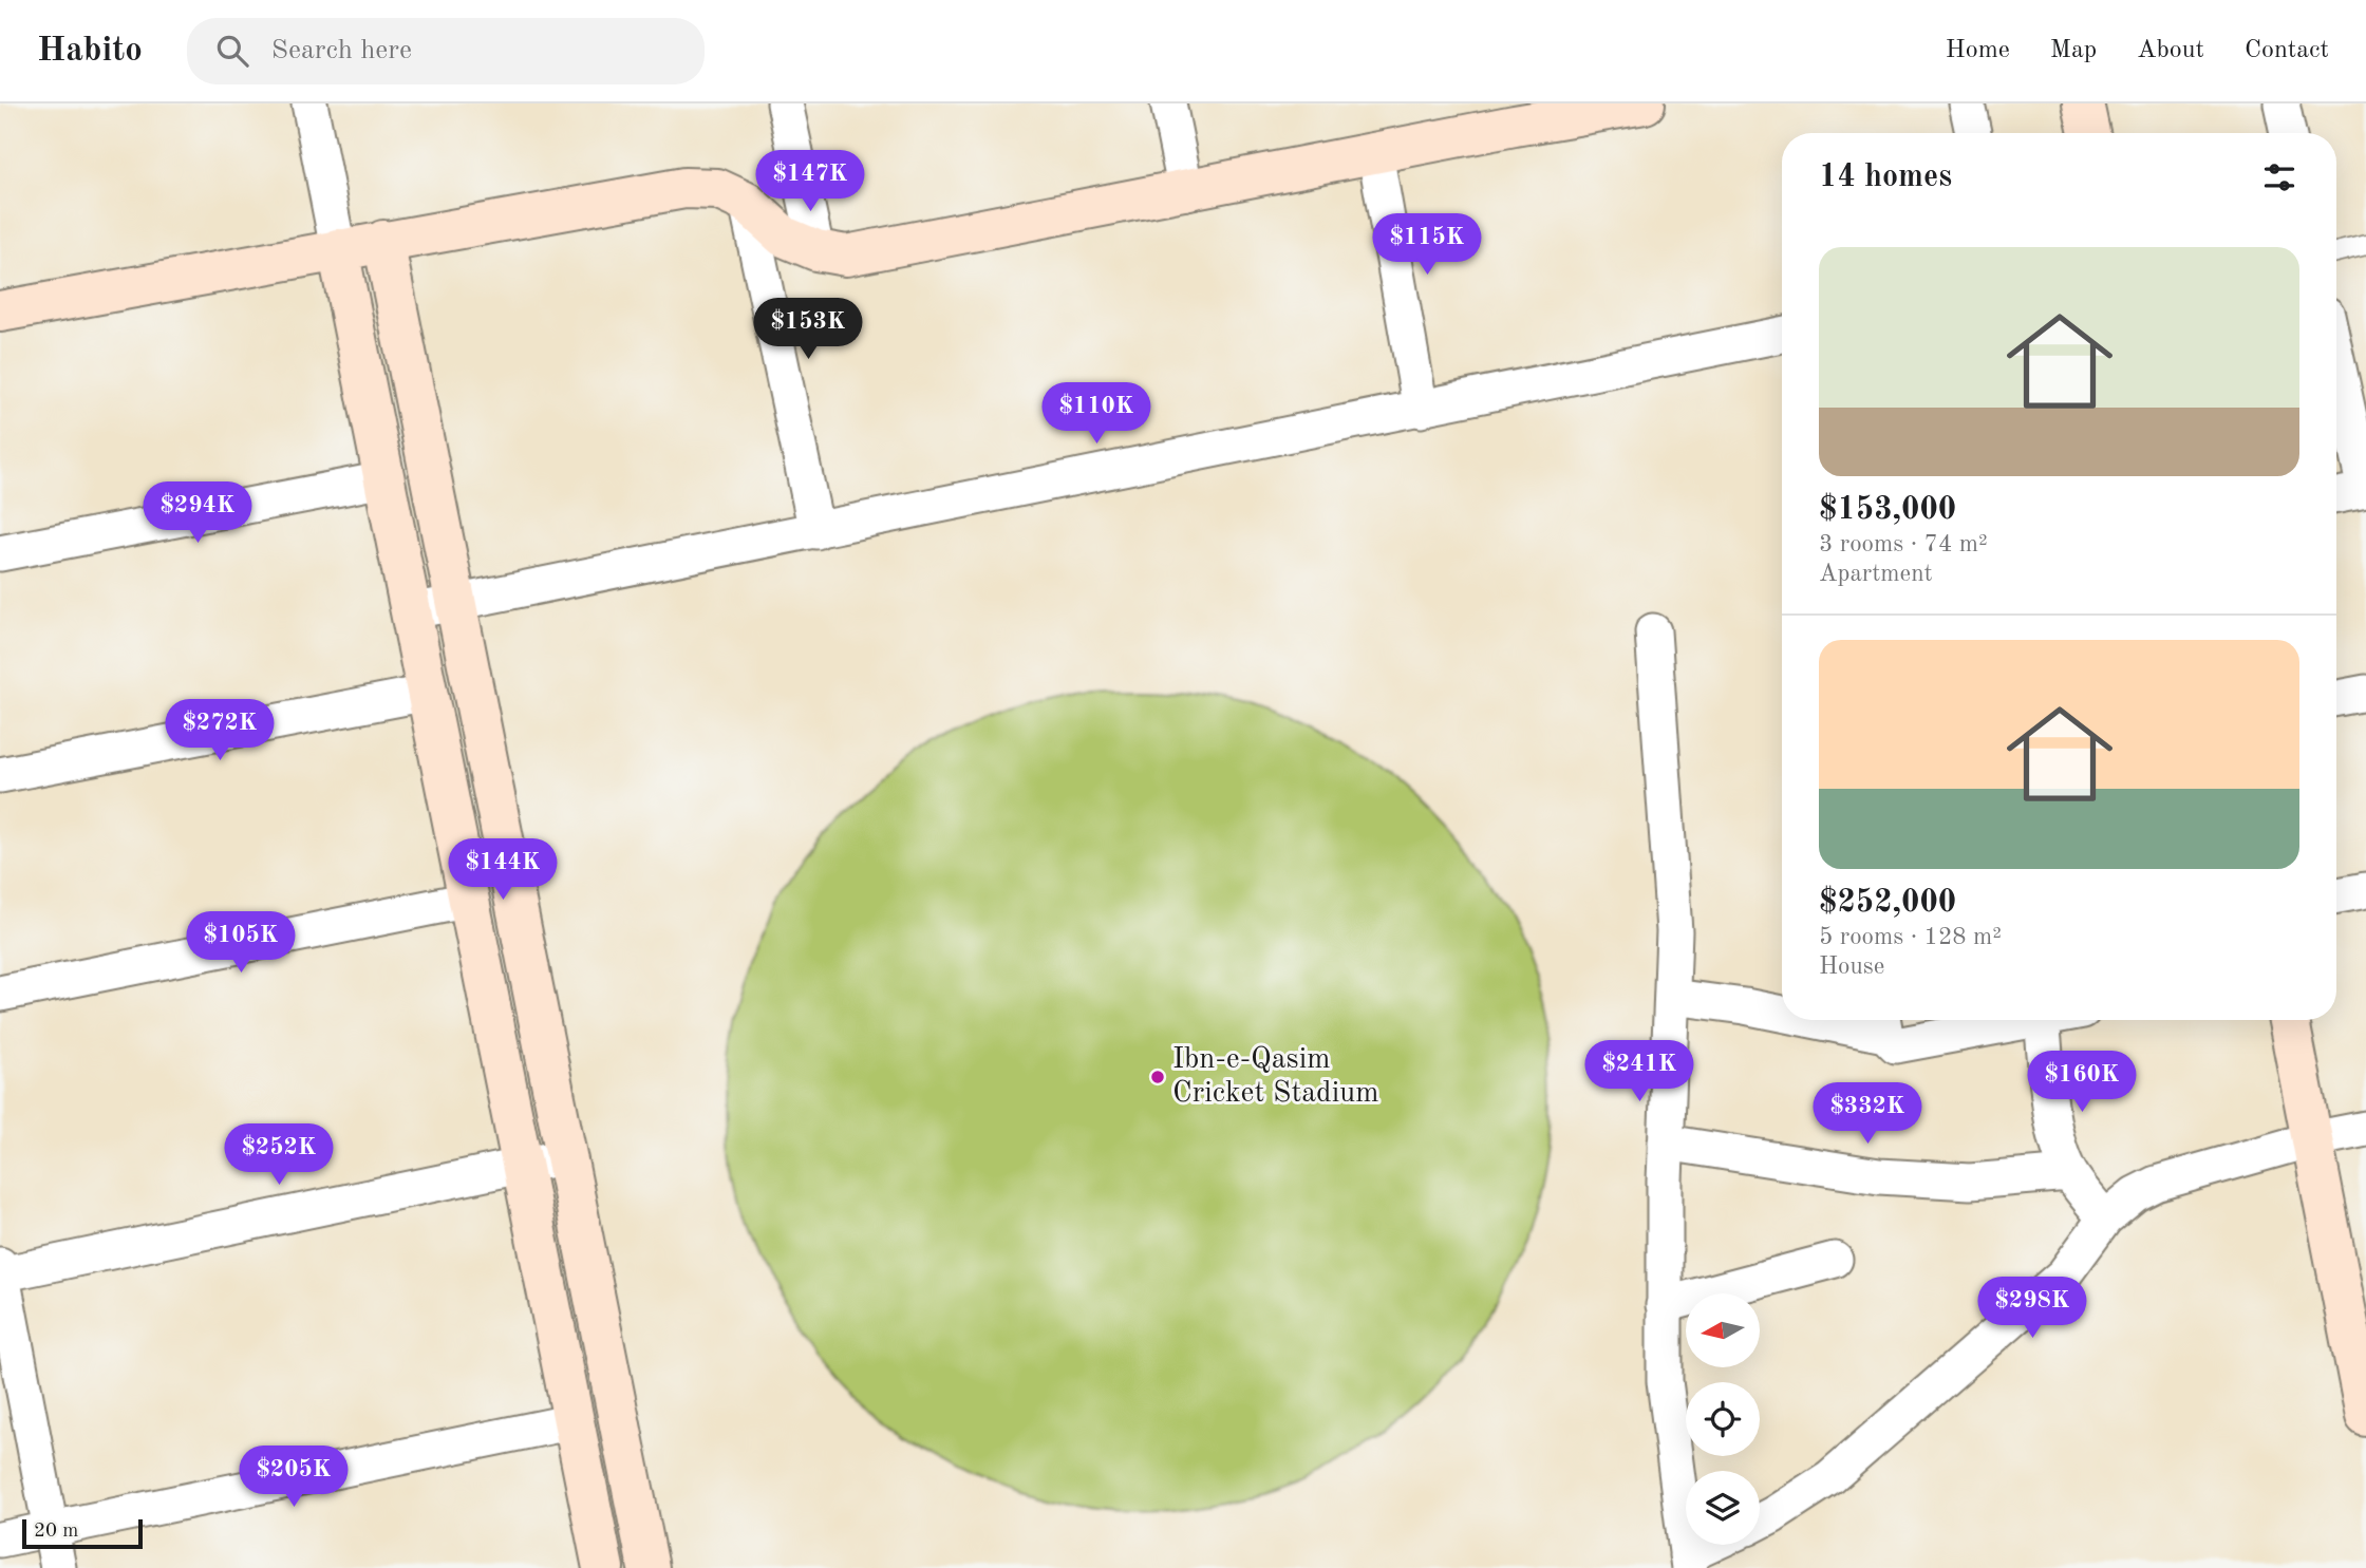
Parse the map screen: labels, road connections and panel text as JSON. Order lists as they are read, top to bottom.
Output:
{
  "places": ["Ibn-e-Qasim Cricket Stadium"],
  "scale_bar": "20 m",
  "north": "left",
  "page": {
    "header": "Habito",
    "search": "Search here",
    "nav": [
      "Home",
      "Map",
      "About",
      "Contact"
    ],
    "heading": "14 homes",
    "price": [
      "$147K",
      "$115K",
      "$153K",
      "$110K",
      "$294K",
      "$272K",
      "$144K",
      "$105K",
      "$241K",
      "$160K",
      "$332K",
      "$252K",
      "$298K",
      "$205K"
    ],
    "list": [
      {
        "name": "$153,000",
        "note": "3 rooms · 74 m² · Apartment"
      },
      {
        "name": "$252,000",
        "note": "5 rooms · 128 m² · House"
      }
    ],
    "scale": "20 m"
  }
}
